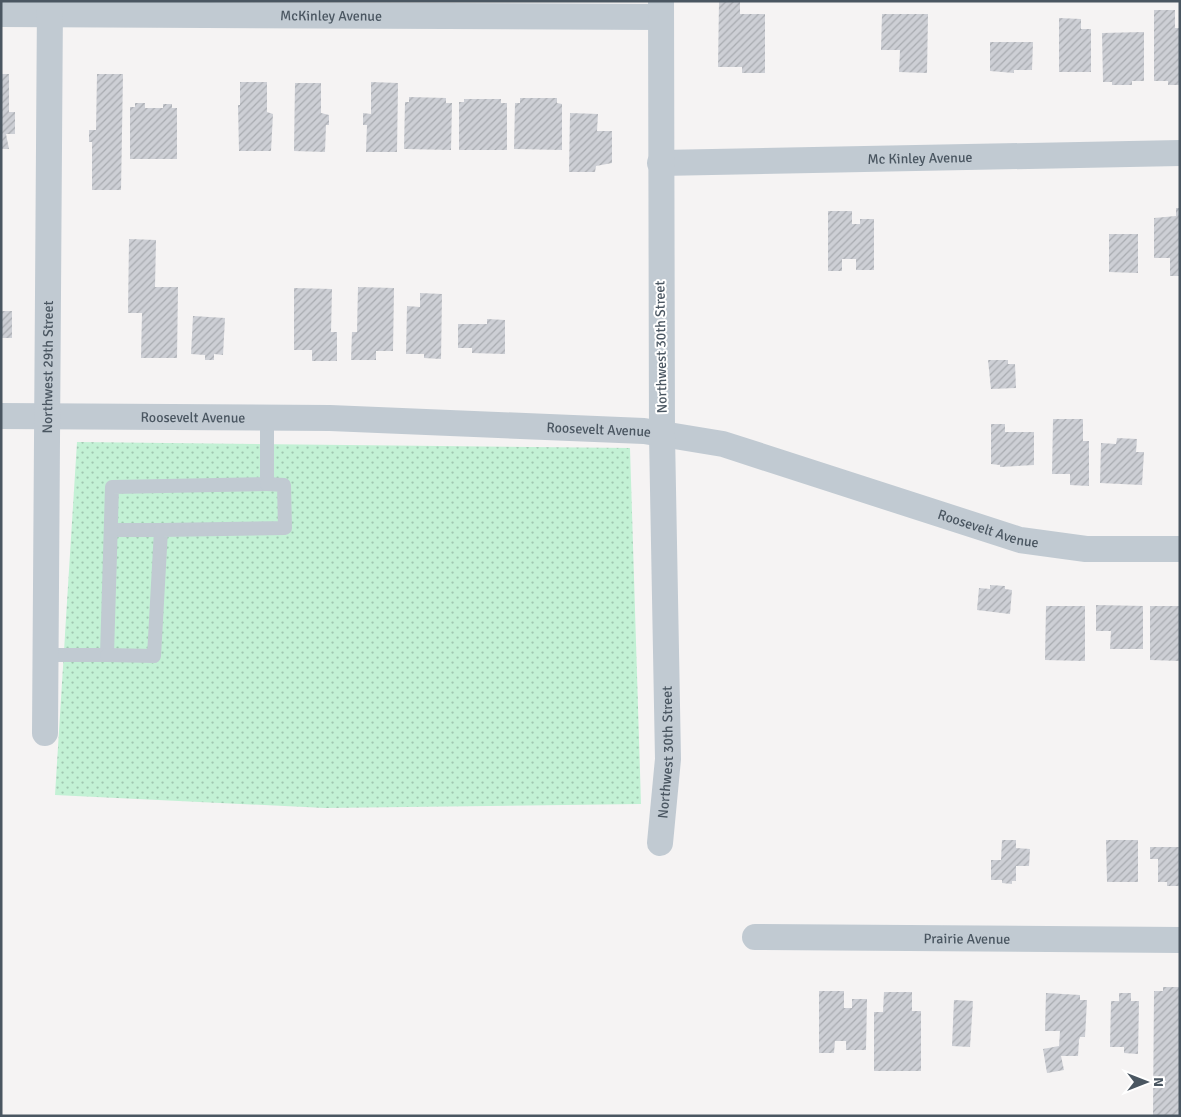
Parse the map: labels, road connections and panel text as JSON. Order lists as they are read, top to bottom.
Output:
{
  "streets": {
    "street": [
      "McKinley Avenue",
      "Mc Kinley Avenue",
      "Northwest 30th Street",
      "Northwest 29th Street",
      "Roosevelt Avenue",
      "Prairie Avenue"
    ]
  },
  "crossings": [
    ["McKinley Avenue", "Northwest 30th Street"],
    ["McKinley Avenue", "Northwest 29th Street"],
    ["Mc Kinley Avenue", "Northwest 30th Street"],
    ["Northwest 30th Street", "Roosevelt Avenue"],
    ["Northwest 29th Street", "Roosevelt Avenue"]
  ],
  "north": "right"
}
